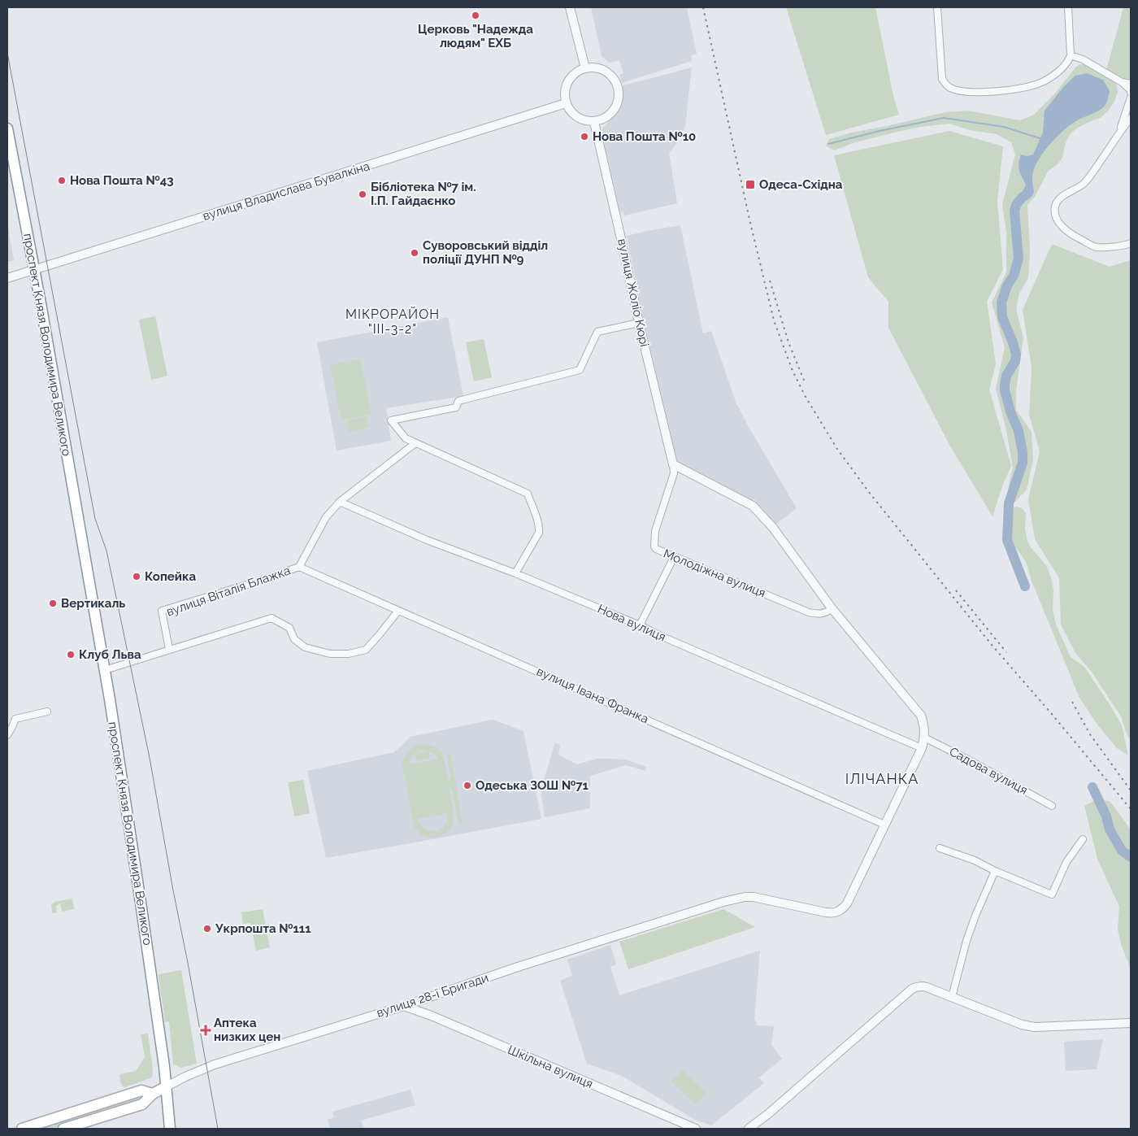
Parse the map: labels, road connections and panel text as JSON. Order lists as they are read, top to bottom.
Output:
{
  "streets": {
    "main road": ["проспект Князя Володимира Великого", "вулиця 28-ї Бригади"],
    "street": [
      "вулиця Владислава Бувалкіна",
      "вулиця Жоліо Кюрі",
      "Молодіжна вулиця",
      "вулиця Віталія Блажка",
      "Нова вулиця",
      "вулиця Івана Франка",
      "Садова вулиця",
      "Шкільна вулиця"
    ]
  },
  "crossings": [
    ["вулиця Владислава Бувалкіна", "вулиця Жоліо Кюрі"],
    ["вулиця Владислава Бувалкіна", "проспект Князя Володимира Великого"],
    ["вулиця Жоліо Кюрі", "Молодіжна вулиця"],
    ["проспект Князя Володимира Великого", "вулиця 28-ї Бригади"],
    ["вулиця Віталія Блажка", "Нова вулиця"],
    ["вулиця Віталія Блажка", "вулиця Івана Франка"],
    ["вулиця Івана Франка", "вулиця 28-ї Бригади"],
    ["вулиця 28-ї Бригади", "Шкільна вулиця"]
  ],
  "districts": ["МІКРОРАЙОН \"ІІІ-3-2\"", "ІЛІЧАНКА"],
  "places": {
    "other": [
      "Церковь \"Надежда людям\" ЕХБ",
      "Нова Пошта №10",
      "Нова Пошта №43",
      "Бібліотека №7 ім. І.П. Гайдаєнко",
      "Суворовський відділ поліції ДУНП №9",
      "Копейка",
      "Вертикаль",
      "Клуб Льва",
      "Одеська ЗОШ №71",
      "Укрпошта №111"
    ],
    "transit": ["Одеса-Східна"],
    "health": ["Аптека низких цен"]
  }
}
